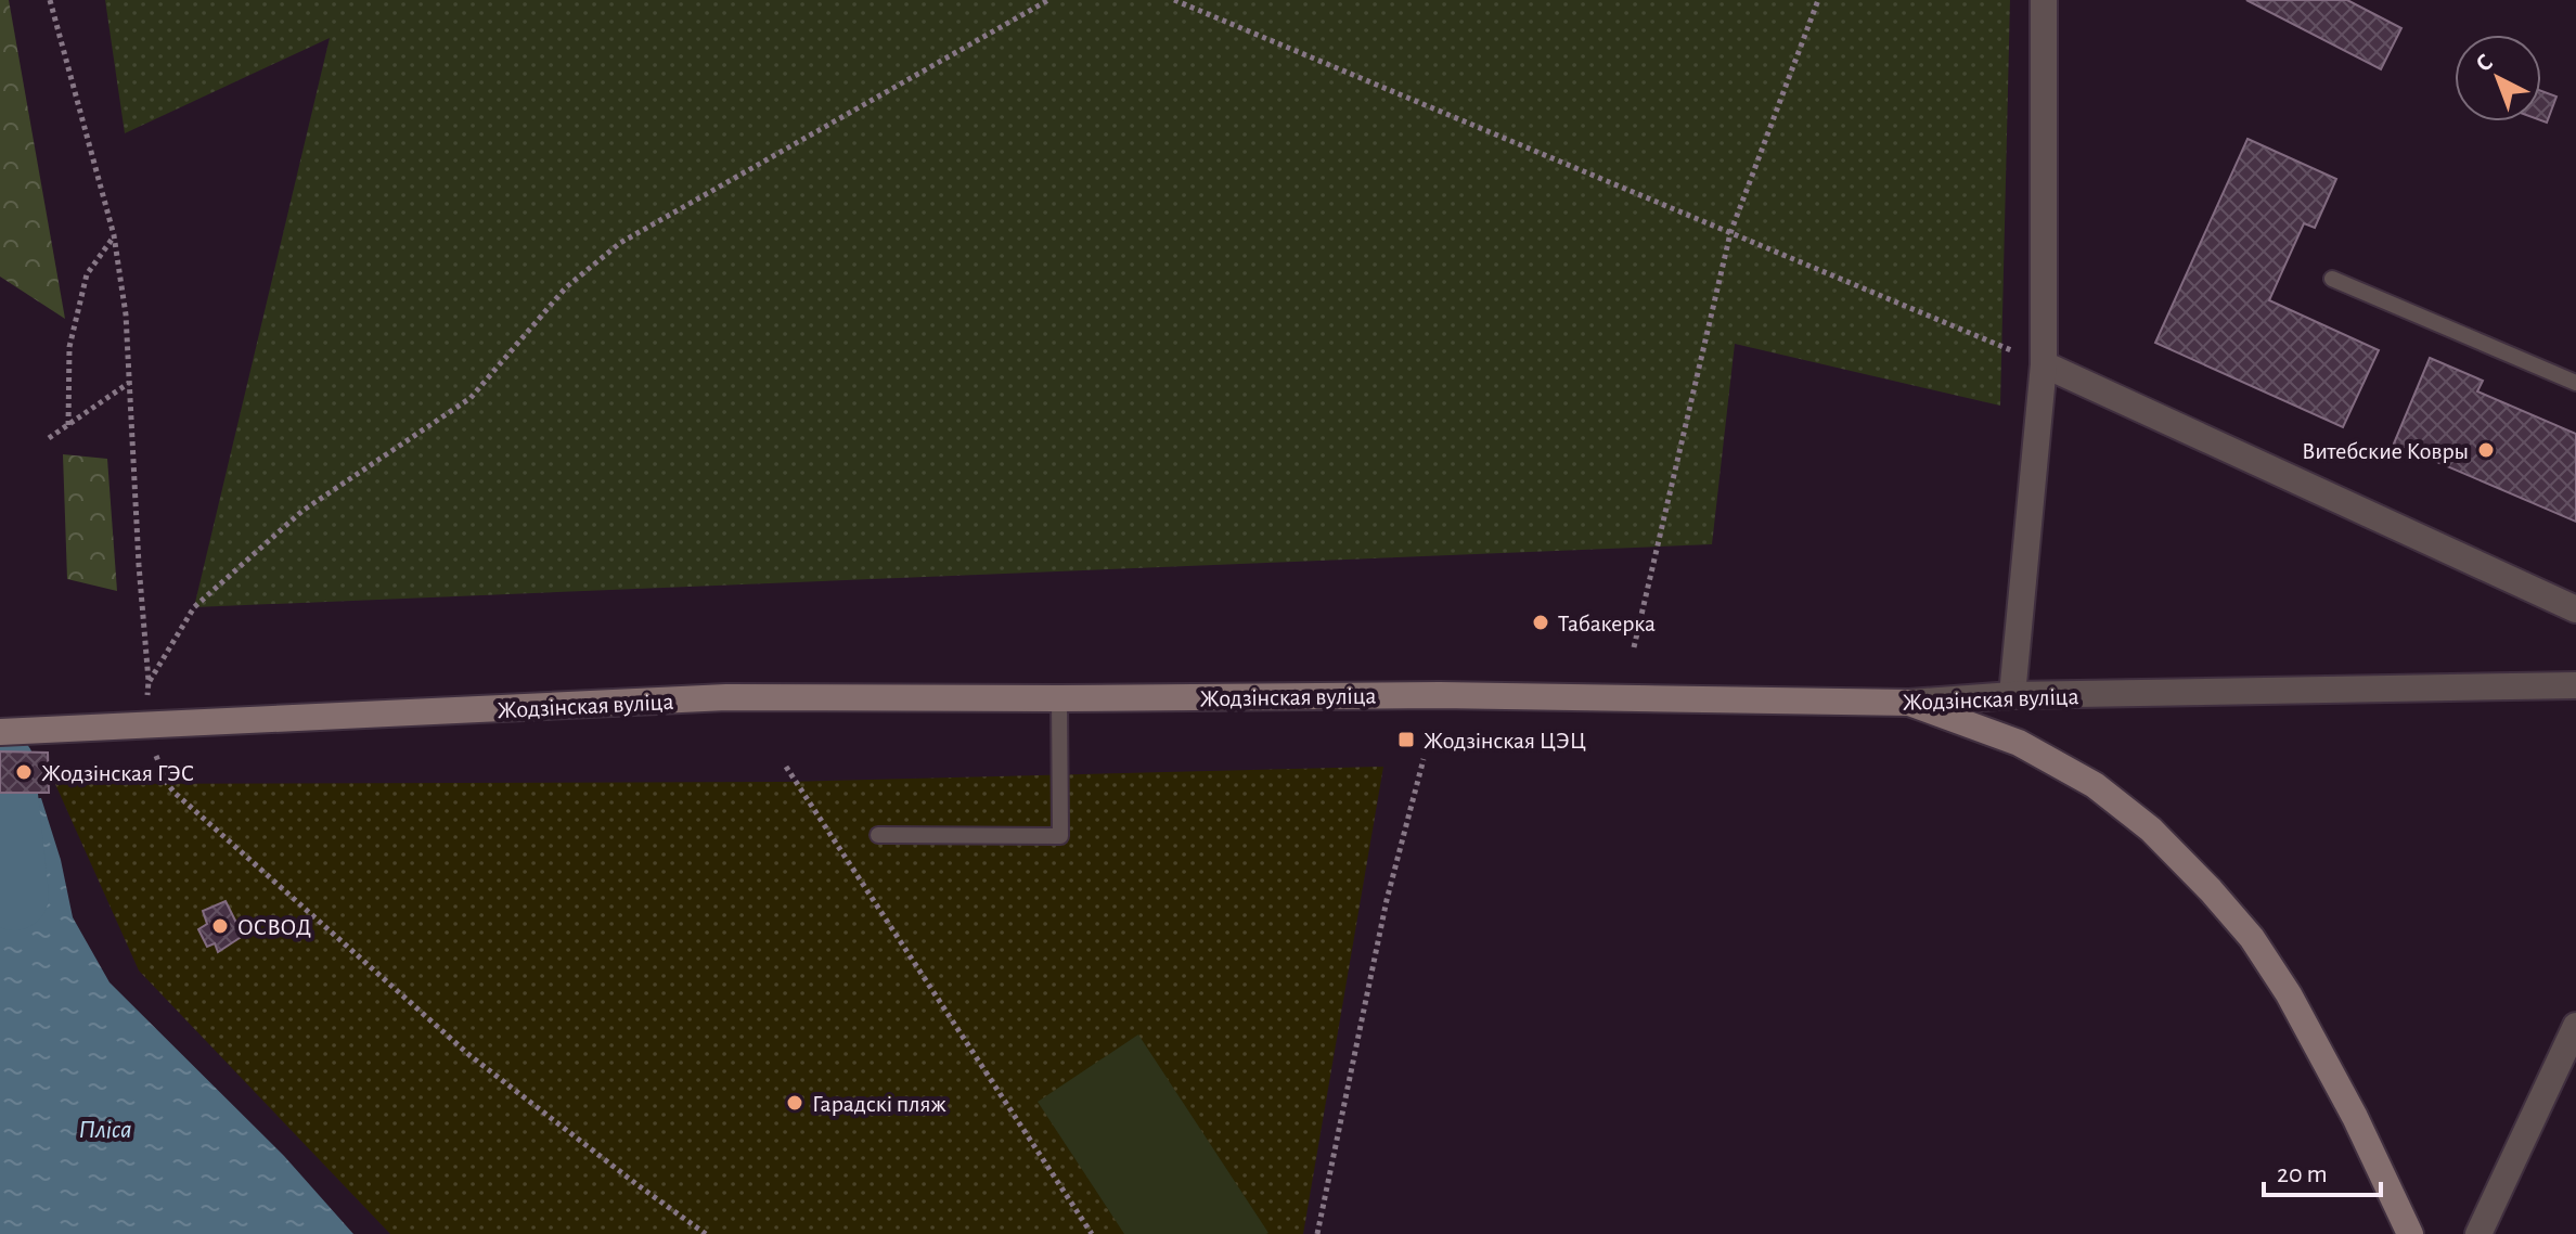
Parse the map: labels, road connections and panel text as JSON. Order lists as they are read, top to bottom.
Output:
{
  "streets": {
    "main road": ["Жодзінская вуліца"]
  },
  "water": ["Пліса"],
  "places": {
    "other": [
      "Витебские Ковры",
      "Табакерка",
      "Жодзінская ГЭС",
      "ОСВОД",
      "Гарадскі пляж"
    ],
    "transit": ["Жодзінская ЦЭЦ"]
  },
  "scale_bar": "20 m",
  "north": "top left"
}
